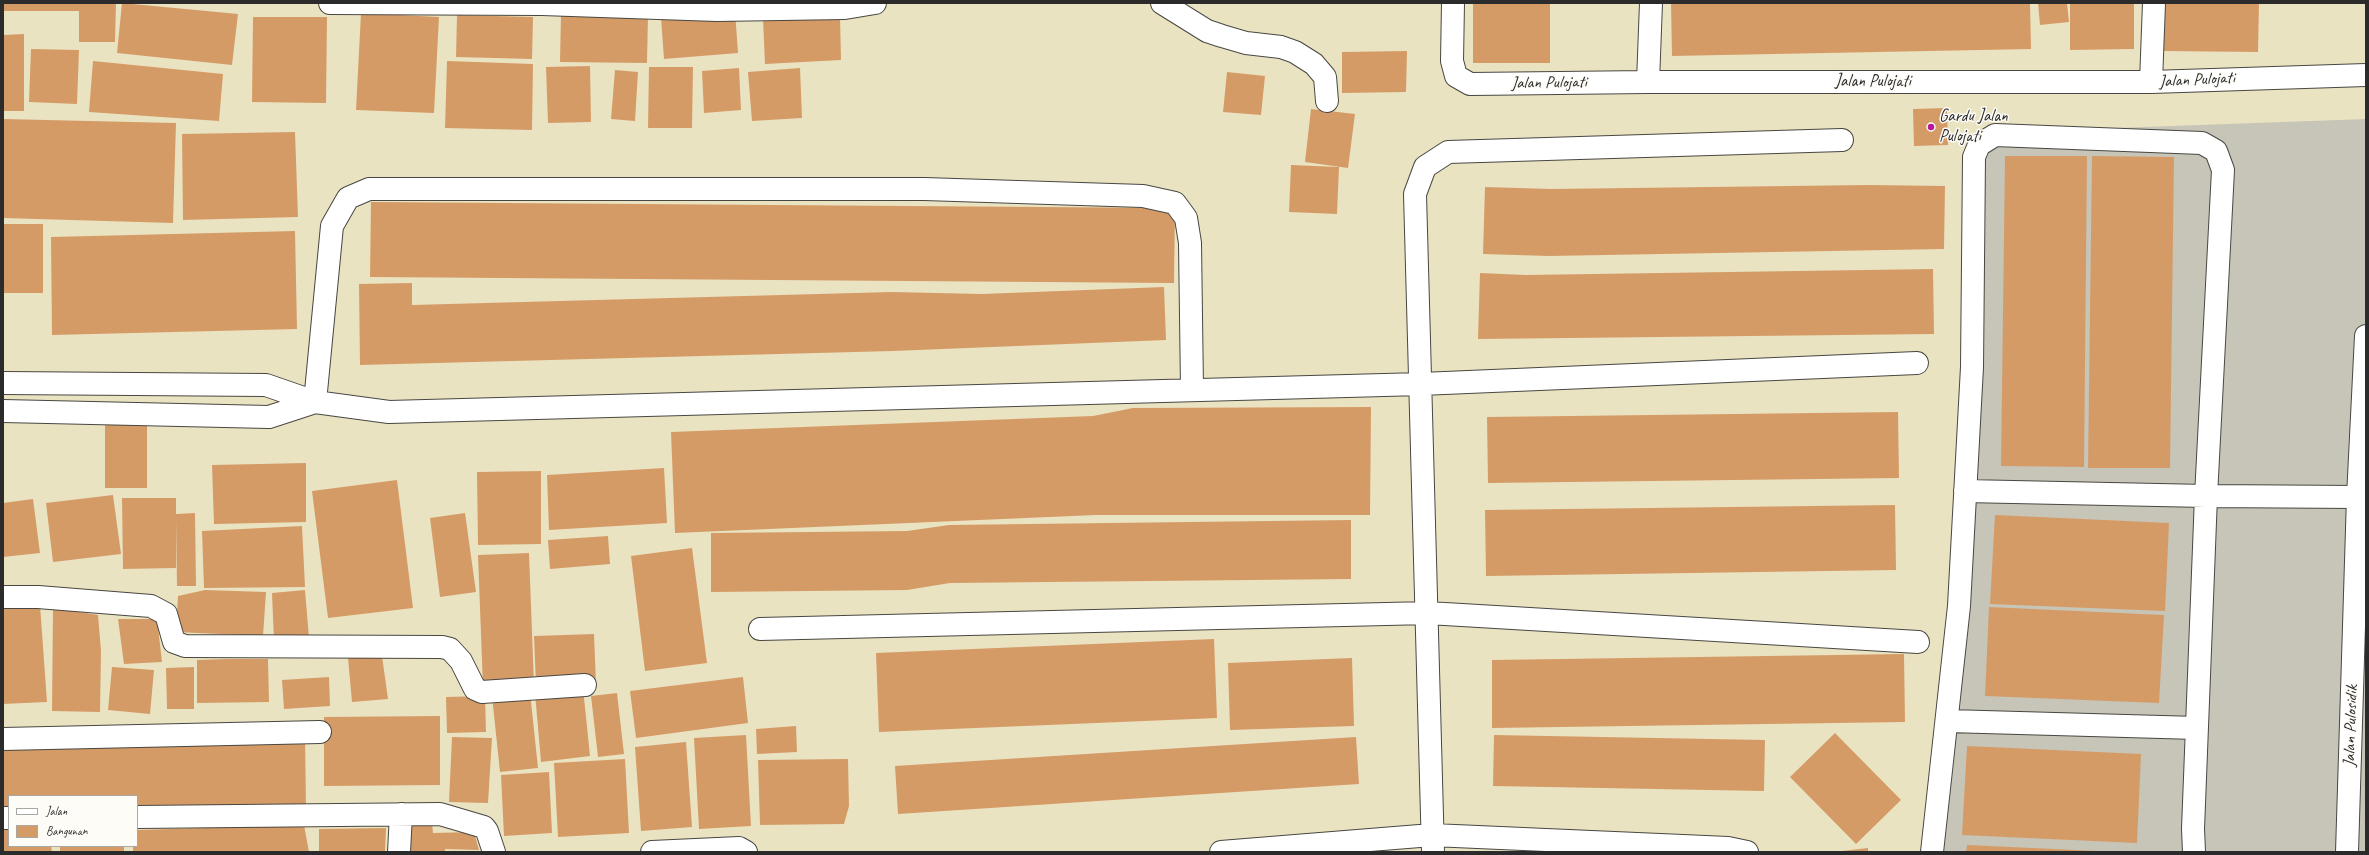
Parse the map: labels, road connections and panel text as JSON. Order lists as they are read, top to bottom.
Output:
{
  "streets": {
    "street": ["Jalan Pulojati", "Jalan Pulosidik"]
  },
  "places": ["Gardu Jalan Pulojati"],
  "legend": ["Jalan", "Bangunan"]
}
